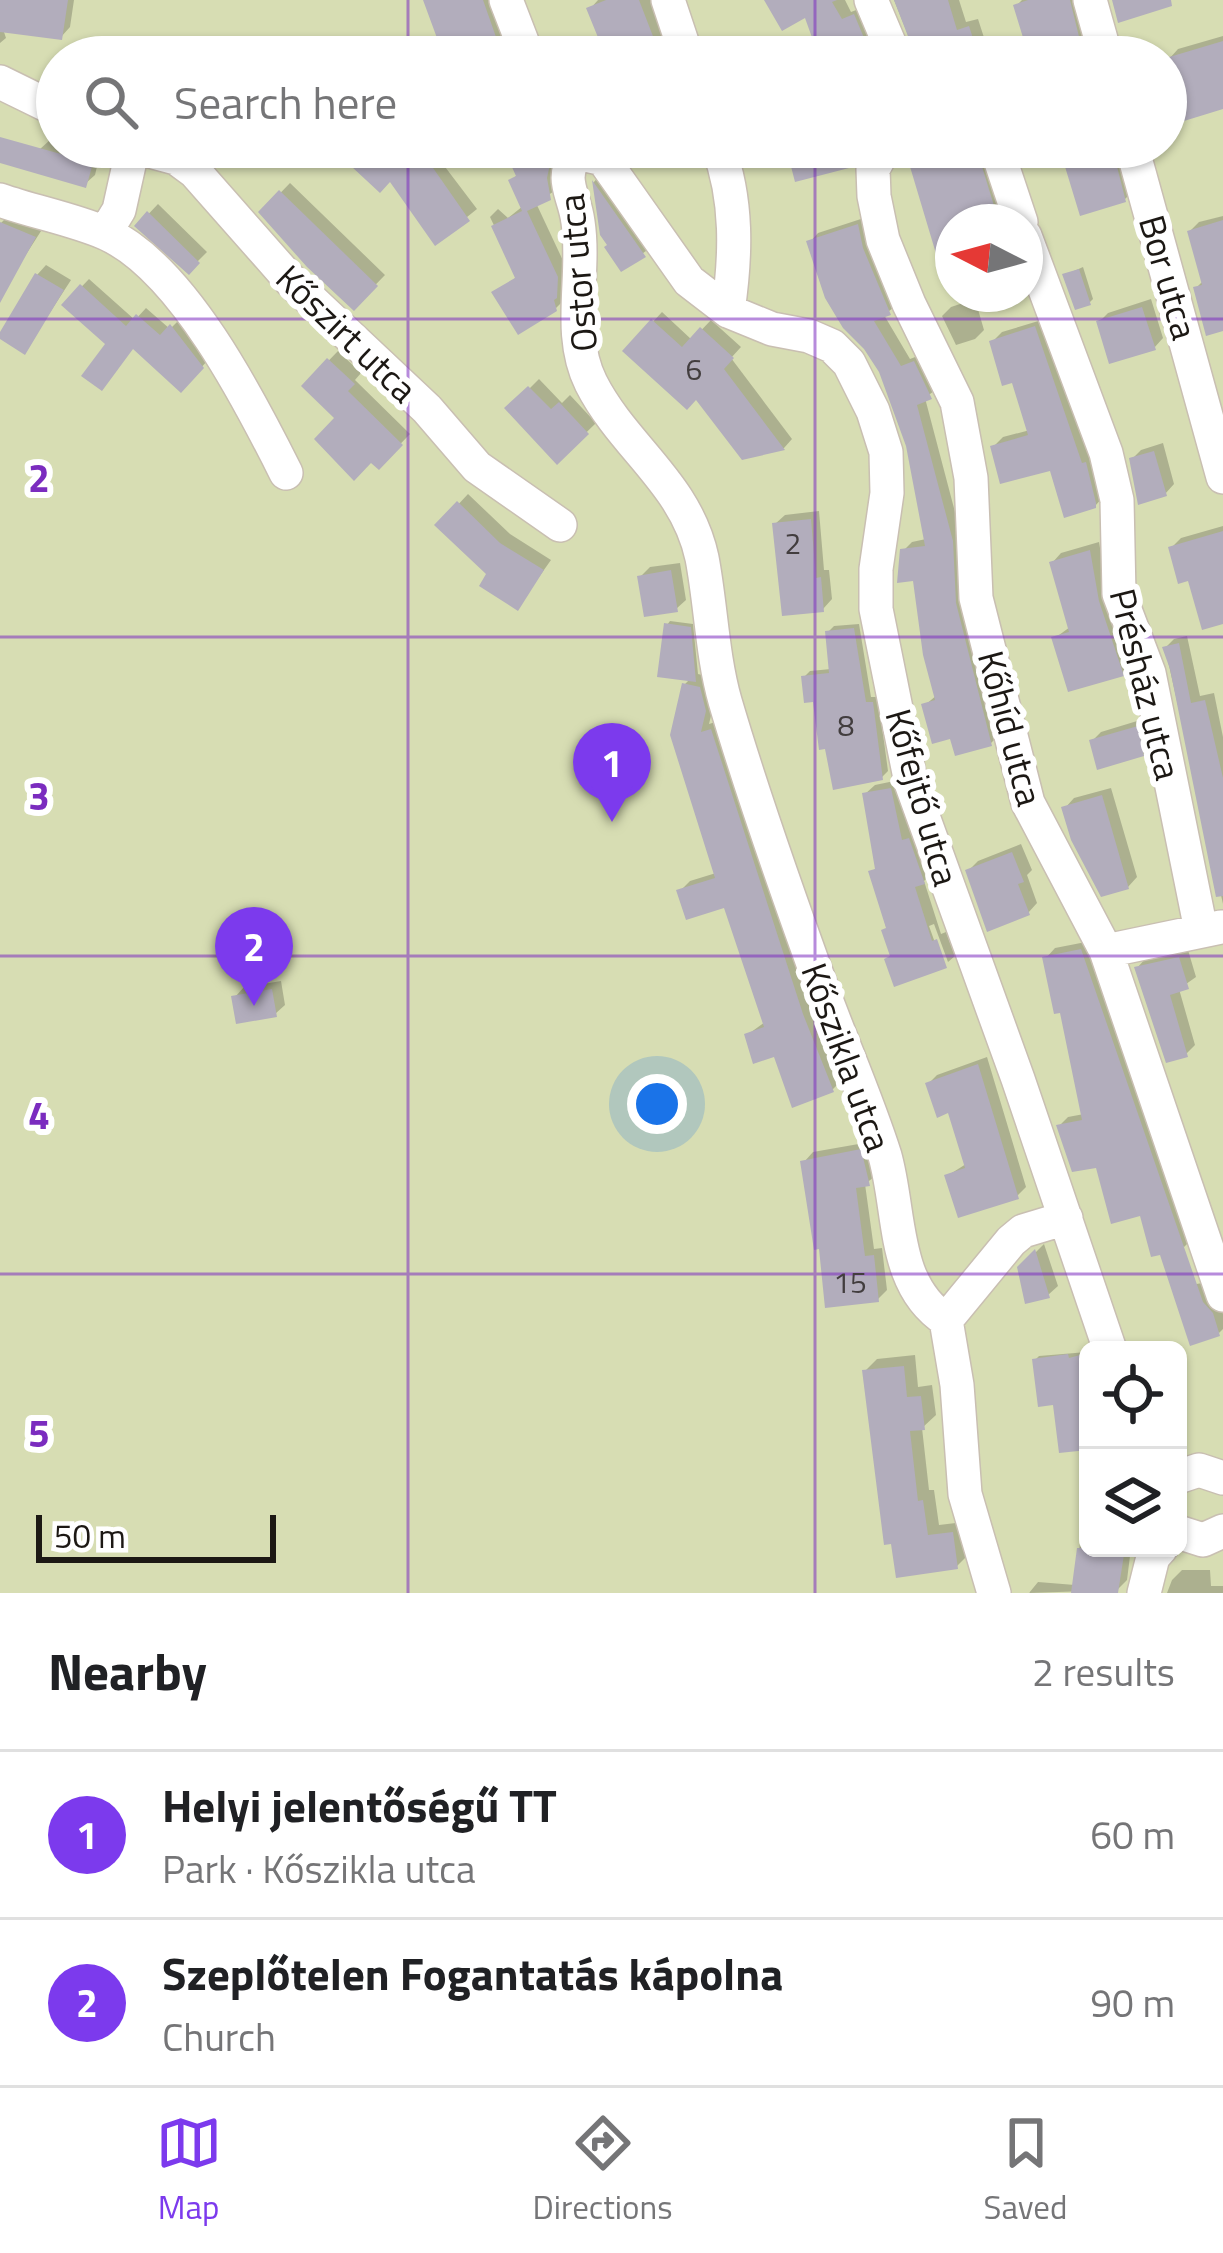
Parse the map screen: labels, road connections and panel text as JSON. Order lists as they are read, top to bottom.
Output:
{
  "streets": {
    "street": [
      "Ostor utca",
      "Bor utca",
      "Kőszirt utca",
      "Présház utca",
      "Kőhíd utca",
      "Kőfejtő utca",
      "Kőszikla utca"
    ]
  },
  "crossings": [
    ["Ostor utca", "Kőszikla utca"]
  ],
  "house_numbers": [
    "6",
    "2",
    "8",
    "15"
  ],
  "scale_bar": "50 m",
  "north": "left",
  "page": {
    "search": "Search here",
    "pins": ["1", "2"],
    "scale": "50 m",
    "heading": ["Nearby", "2 results"],
    "list": [
      {
        "mark": "1",
        "name": "Helyi jelentőségű TT",
        "note": "Park · Kőszikla utca",
        "value": "60 m"
      },
      {
        "mark": "2",
        "name": "Szeplőtelen Fogantatás kápolna",
        "note": "Church",
        "value": "90 m"
      }
    ],
    "nav": ["Map", "Directions", "Saved"]
  },
  "grid": {
    "rows": [
      "2",
      "3",
      "4",
      "5"
    ]
  }
}
